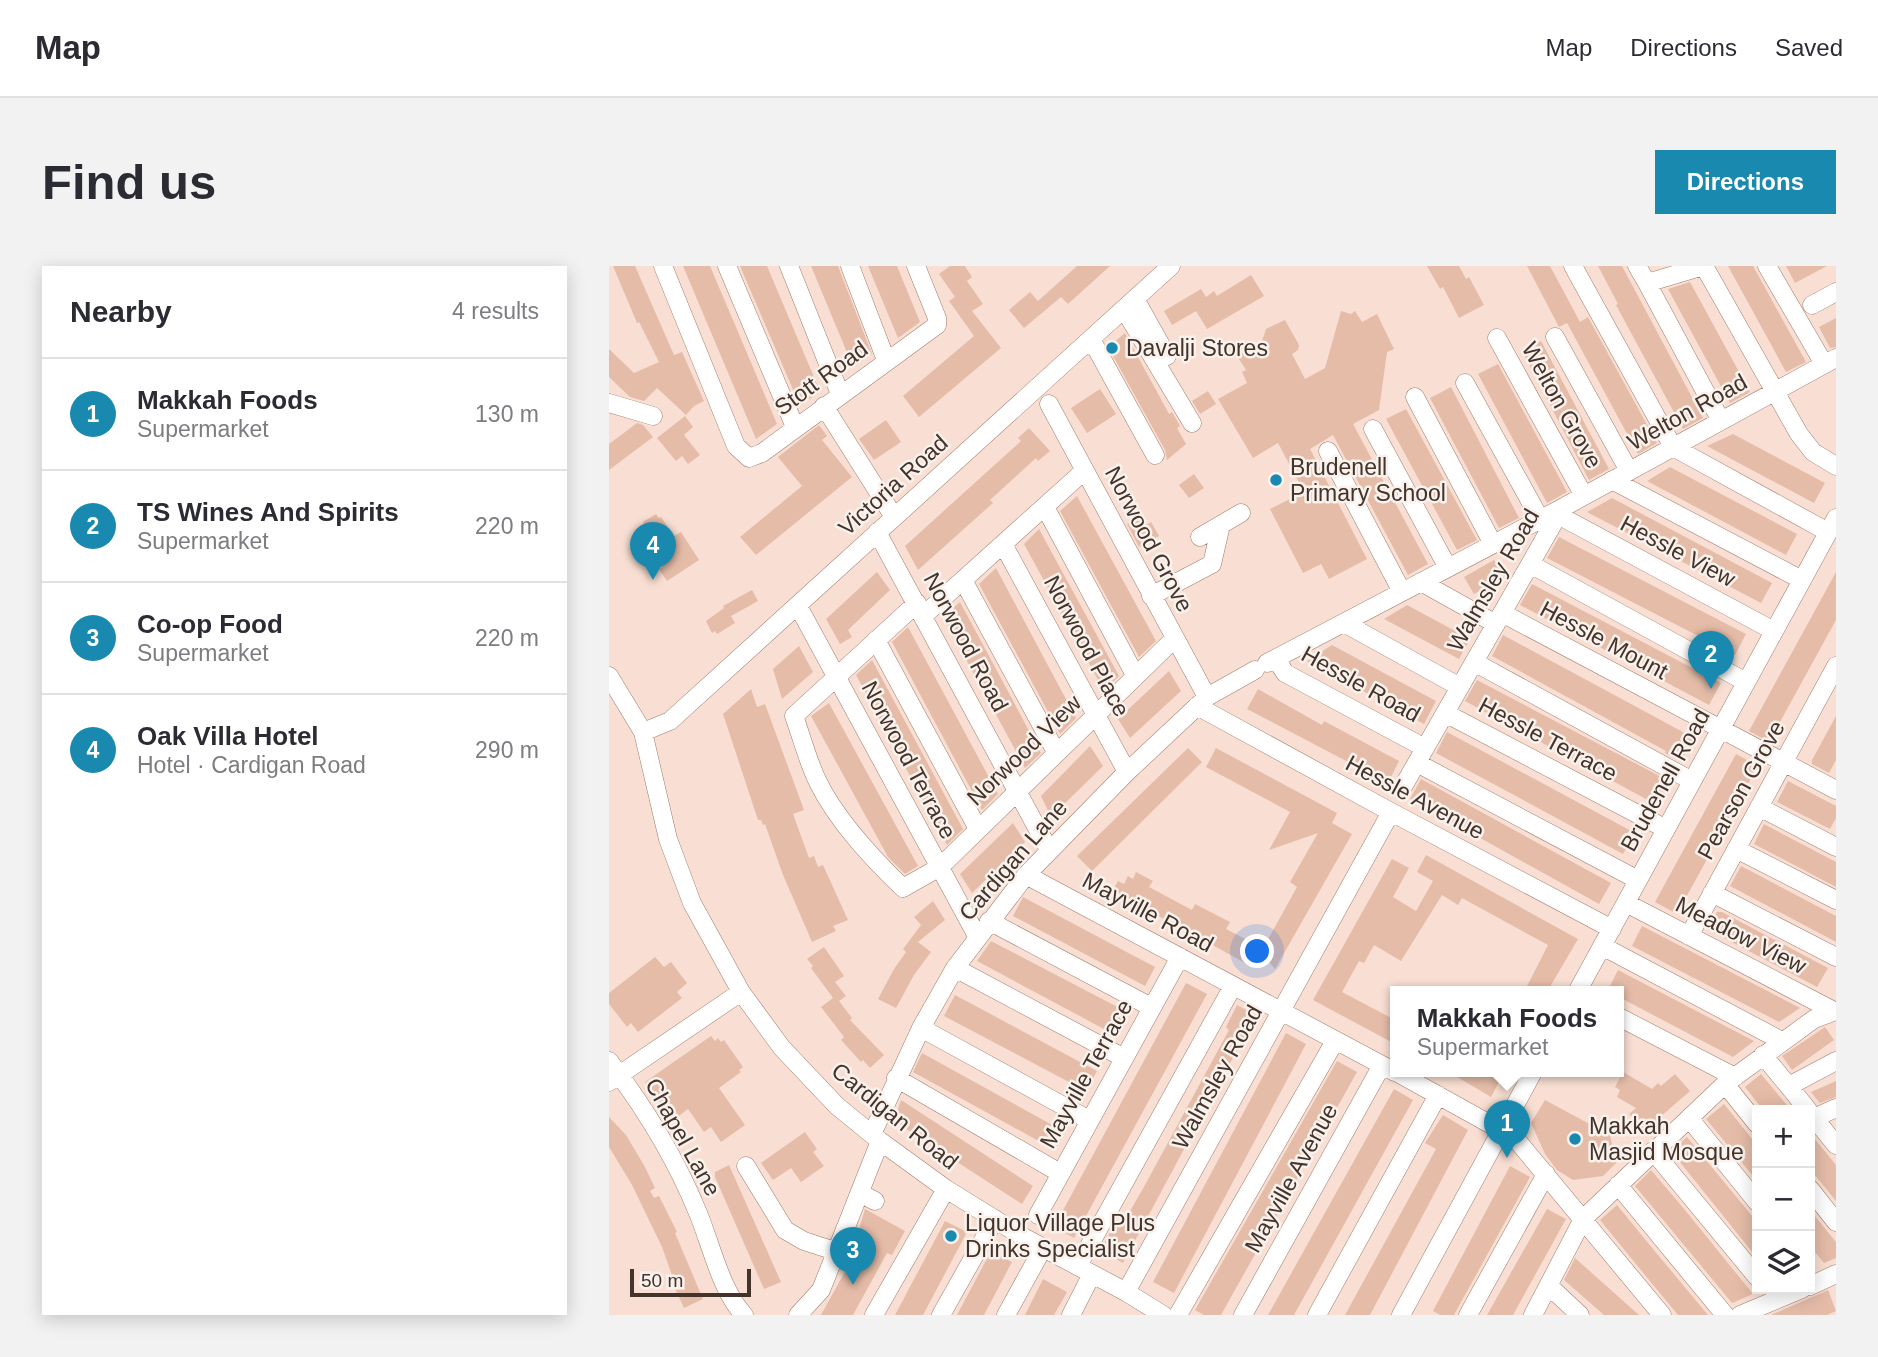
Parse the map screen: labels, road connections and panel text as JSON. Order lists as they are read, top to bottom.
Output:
{
  "streets": {
    "street": [
      "Stott Road",
      "Welton Grove",
      "Welton Road",
      "Victoria Road",
      "Norwood Grove",
      "Hessle View",
      "Walmsley Road",
      "Hessle Mount",
      "Norwood Road",
      "Norwood Place",
      "Hessle Road",
      "Hessle Terrace",
      "Norwood View",
      "Norwood Terrace",
      "Brudenell Road",
      "Pearson Grove",
      "Hessle Avenue",
      "Cardigan Lane",
      "Mayville Road",
      "Meadow View",
      "Mayville Terrace",
      "Cardigan Road",
      "Chapel Lane",
      "Mayville Avenue"
    ]
  },
  "crossings": [
    ["Welton Grove", "Welton Road"],
    ["Welton Road", "Hessle View"],
    ["Welton Road", "Walmsley Road"],
    ["Welton Road", "Cardigan Lane"],
    ["Victoria Road", "Norwood Road"],
    ["Victoria Road", "Norwood Terrace"],
    ["Victoria Road", "Cardigan Road"],
    ["Norwood Grove", "Norwood View"],
    ["Norwood Grove", "Hessle Avenue"],
    ["Norwood Grove", "Cardigan Lane"],
    ["Hessle View", "Walmsley Road"],
    ["Hessle View", "Brudenell Road"],
    ["Hessle View", "Cardigan Lane"],
    ["Walmsley Road", "Hessle Mount"],
    ["Walmsley Road", "Hessle Road"],
    ["Walmsley Road", "Hessle Terrace"],
    ["Walmsley Road", "Hessle Avenue"],
    ["Walmsley Road", "Cardigan Lane"],
    ["Walmsley Road", "Mayville Road"],
    ["Walmsley Road", "Cardigan Road"],
    ["Hessle Mount", "Brudenell Road"],
    ["Hessle Mount", "Pearson Grove"],
    ["Hessle Mount", "Cardigan Lane"],
    ["Norwood Road", "Norwood View"],
    ["Norwood Road", "Cardigan Lane"],
    ["Norwood Place", "Norwood View"],
    ["Norwood Place", "Cardigan Lane"],
    ["Hessle Road", "Brudenell Road"],
    ["Hessle Road", "Cardigan Lane"],
    ["Hessle Terrace", "Brudenell Road"],
    ["Norwood View", "Norwood Terrace"],
    ["Norwood Terrace", "Cardigan Lane"],
    ["Brudenell Road", "Hessle Avenue"],
    ["Brudenell Road", "Meadow View"],
    ["Pearson Grove", "Meadow View"],
    ["Hessle Avenue", "Cardigan Lane"],
    ["Cardigan Lane", "Mayville Road"],
    ["Cardigan Lane", "Cardigan Road"],
    ["Mayville Road", "Mayville Terrace"]
  ],
  "places": [
    "Davalji Stores",
    "Brudenell Primary School",
    "Makkah Masjid Mosque",
    "Liquor Village Plus Drinks Specialist"
  ],
  "scale_bar": "50 m",
  "page": {
    "header": "Map",
    "nav": ["Map", "Directions", "Saved"],
    "buttons": "Directions",
    "title": "Find us",
    "heading": ["Nearby", "4 results"],
    "list": [
      {
        "mark": "1",
        "name": "Makkah Foods",
        "note": "Supermarket",
        "value": "130 m"
      },
      {
        "mark": "2",
        "name": "TS Wines And Spirits",
        "note": "Supermarket",
        "value": "220 m"
      },
      {
        "mark": "3",
        "name": "Co-op Food",
        "note": "Supermarket",
        "value": "220 m"
      },
      {
        "mark": "4",
        "name": "Oak Villa Hotel",
        "note": "Hotel · Cardigan Road",
        "value": "290 m"
      }
    ],
    "pins": [
      "4",
      "2",
      "1",
      "3"
    ],
    "popup": ["Makkah Foods", "Supermarket"],
    "map_buttons": ["+", "−"],
    "scale": "50 m"
  }
}
